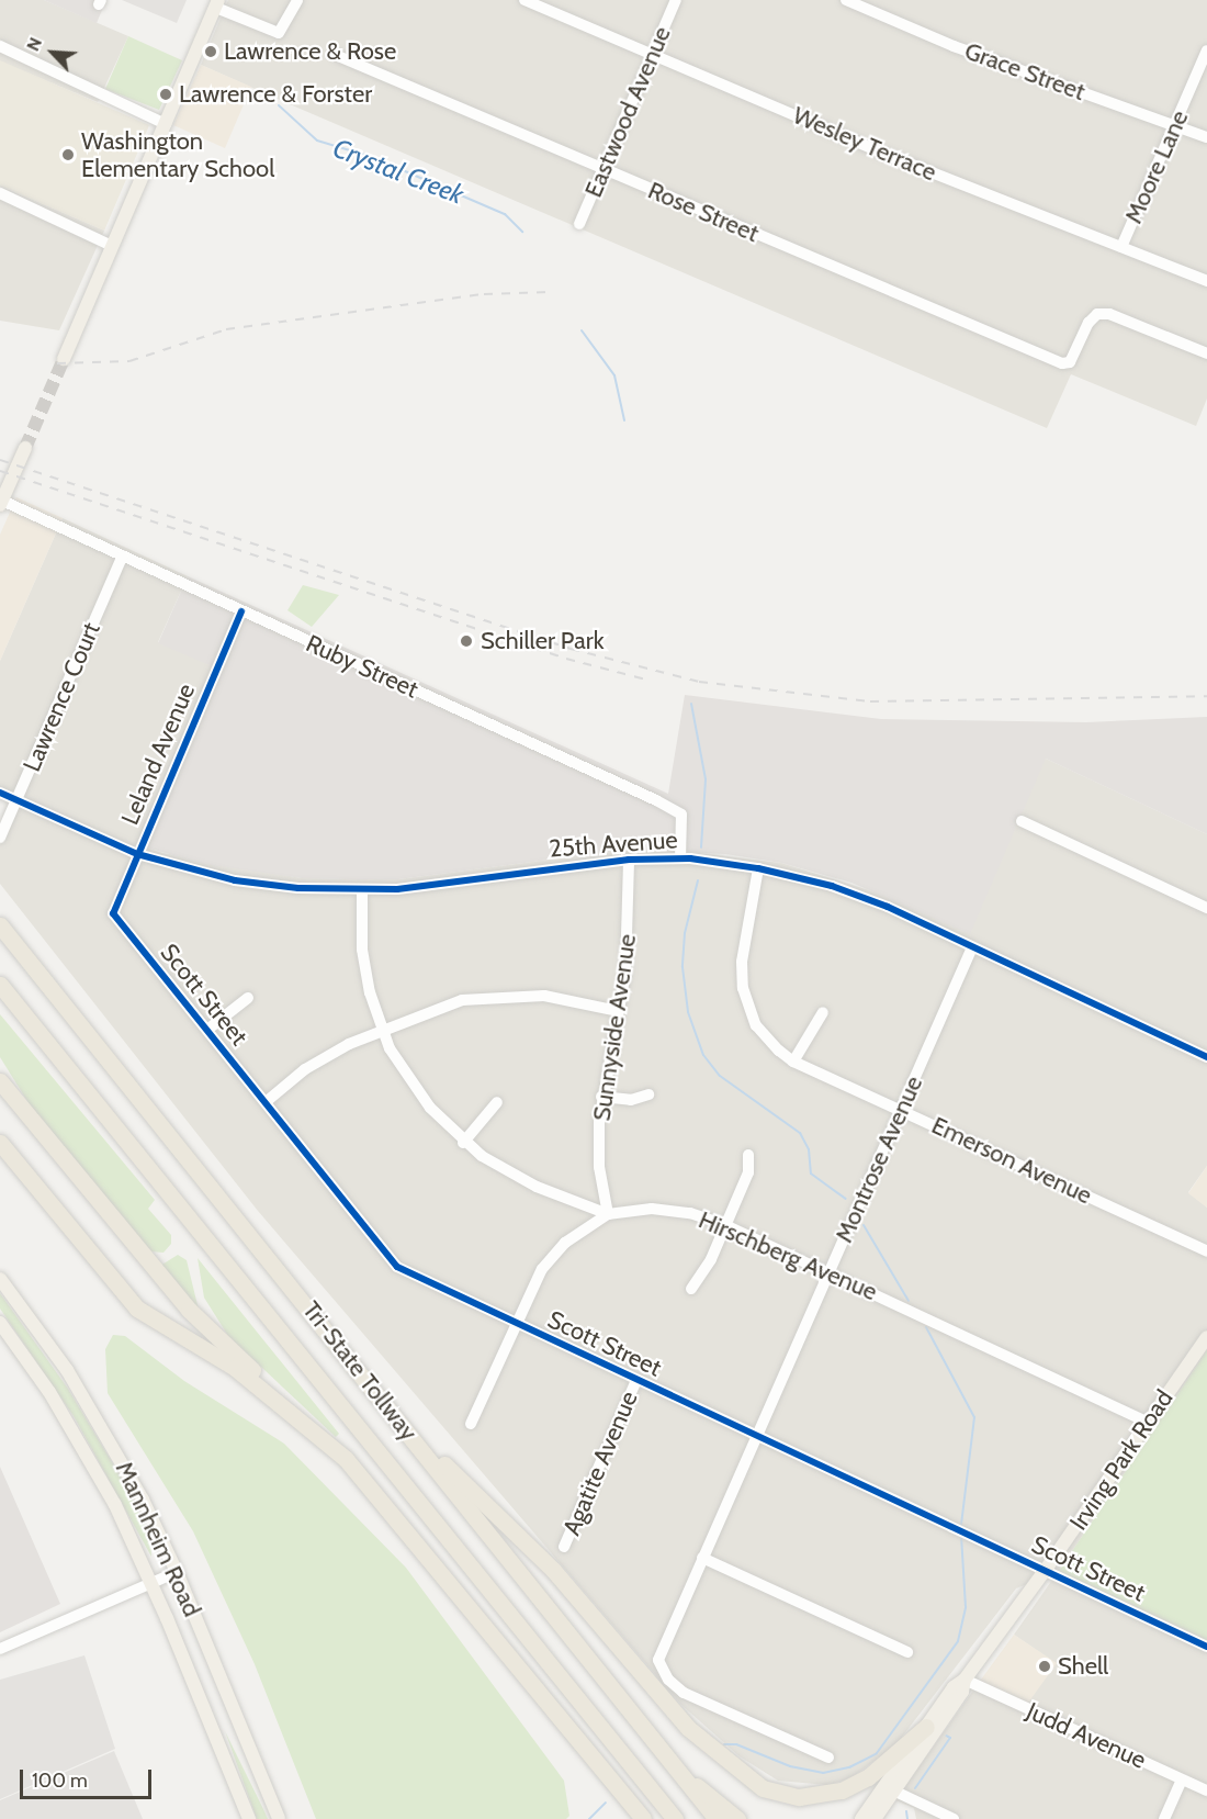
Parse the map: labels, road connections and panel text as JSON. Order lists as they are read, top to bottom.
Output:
{
  "streets": {
    "highway": ["Tri-State Tollway"],
    "main road": ["Irving Park Road", "Mannheim Road"],
    "street": [
      "Grace Street",
      "Eastwood Avenue",
      "Wesley Terrace",
      "Moore Lane",
      "Rose Street",
      "Ruby Street",
      "Lawrence Court",
      "Leland Avenue",
      "25th Avenue",
      "Scott Street",
      "Sunnyside Avenue",
      "Montrose Avenue",
      "Emerson Avenue",
      "Hirschberg Avenue",
      "Agatite Avenue",
      "Judd Avenue"
    ]
  },
  "crossings": [
    ["Grace Street", "Moore Lane"],
    ["Eastwood Avenue", "Wesley Terrace"],
    ["Eastwood Avenue", "Rose Street"],
    ["Wesley Terrace", "Moore Lane"],
    ["Ruby Street", "Lawrence Court"],
    ["Ruby Street", "Leland Avenue"],
    ["Ruby Street", "25th Avenue"],
    ["Lawrence Court", "25th Avenue"],
    ["Leland Avenue", "25th Avenue"],
    ["Leland Avenue", "Scott Street"],
    ["25th Avenue", "Sunnyside Avenue"],
    ["25th Avenue", "Montrose Avenue"],
    ["25th Avenue", "Emerson Avenue"],
    ["25th Avenue", "Hirschberg Avenue"],
    ["Scott Street", "Montrose Avenue"],
    ["Scott Street", "Irving Park Road"],
    ["Scott Street", "Agatite Avenue"],
    ["Sunnyside Avenue", "Hirschberg Avenue"],
    ["Montrose Avenue", "Emerson Avenue"],
    ["Montrose Avenue", "Hirschberg Avenue"],
    ["Hirschberg Avenue", "Irving Park Road"],
    ["Irving Park Road", "Judd Avenue"]
  ],
  "water": ["Crystal Creek"],
  "places": [
    "Lawrence & Rose",
    "Lawrence & Forster",
    "Washington Elementary School",
    "Schiller Park",
    "Shell"
  ],
  "scale_bar": "100 m",
  "north": "top left"
}
